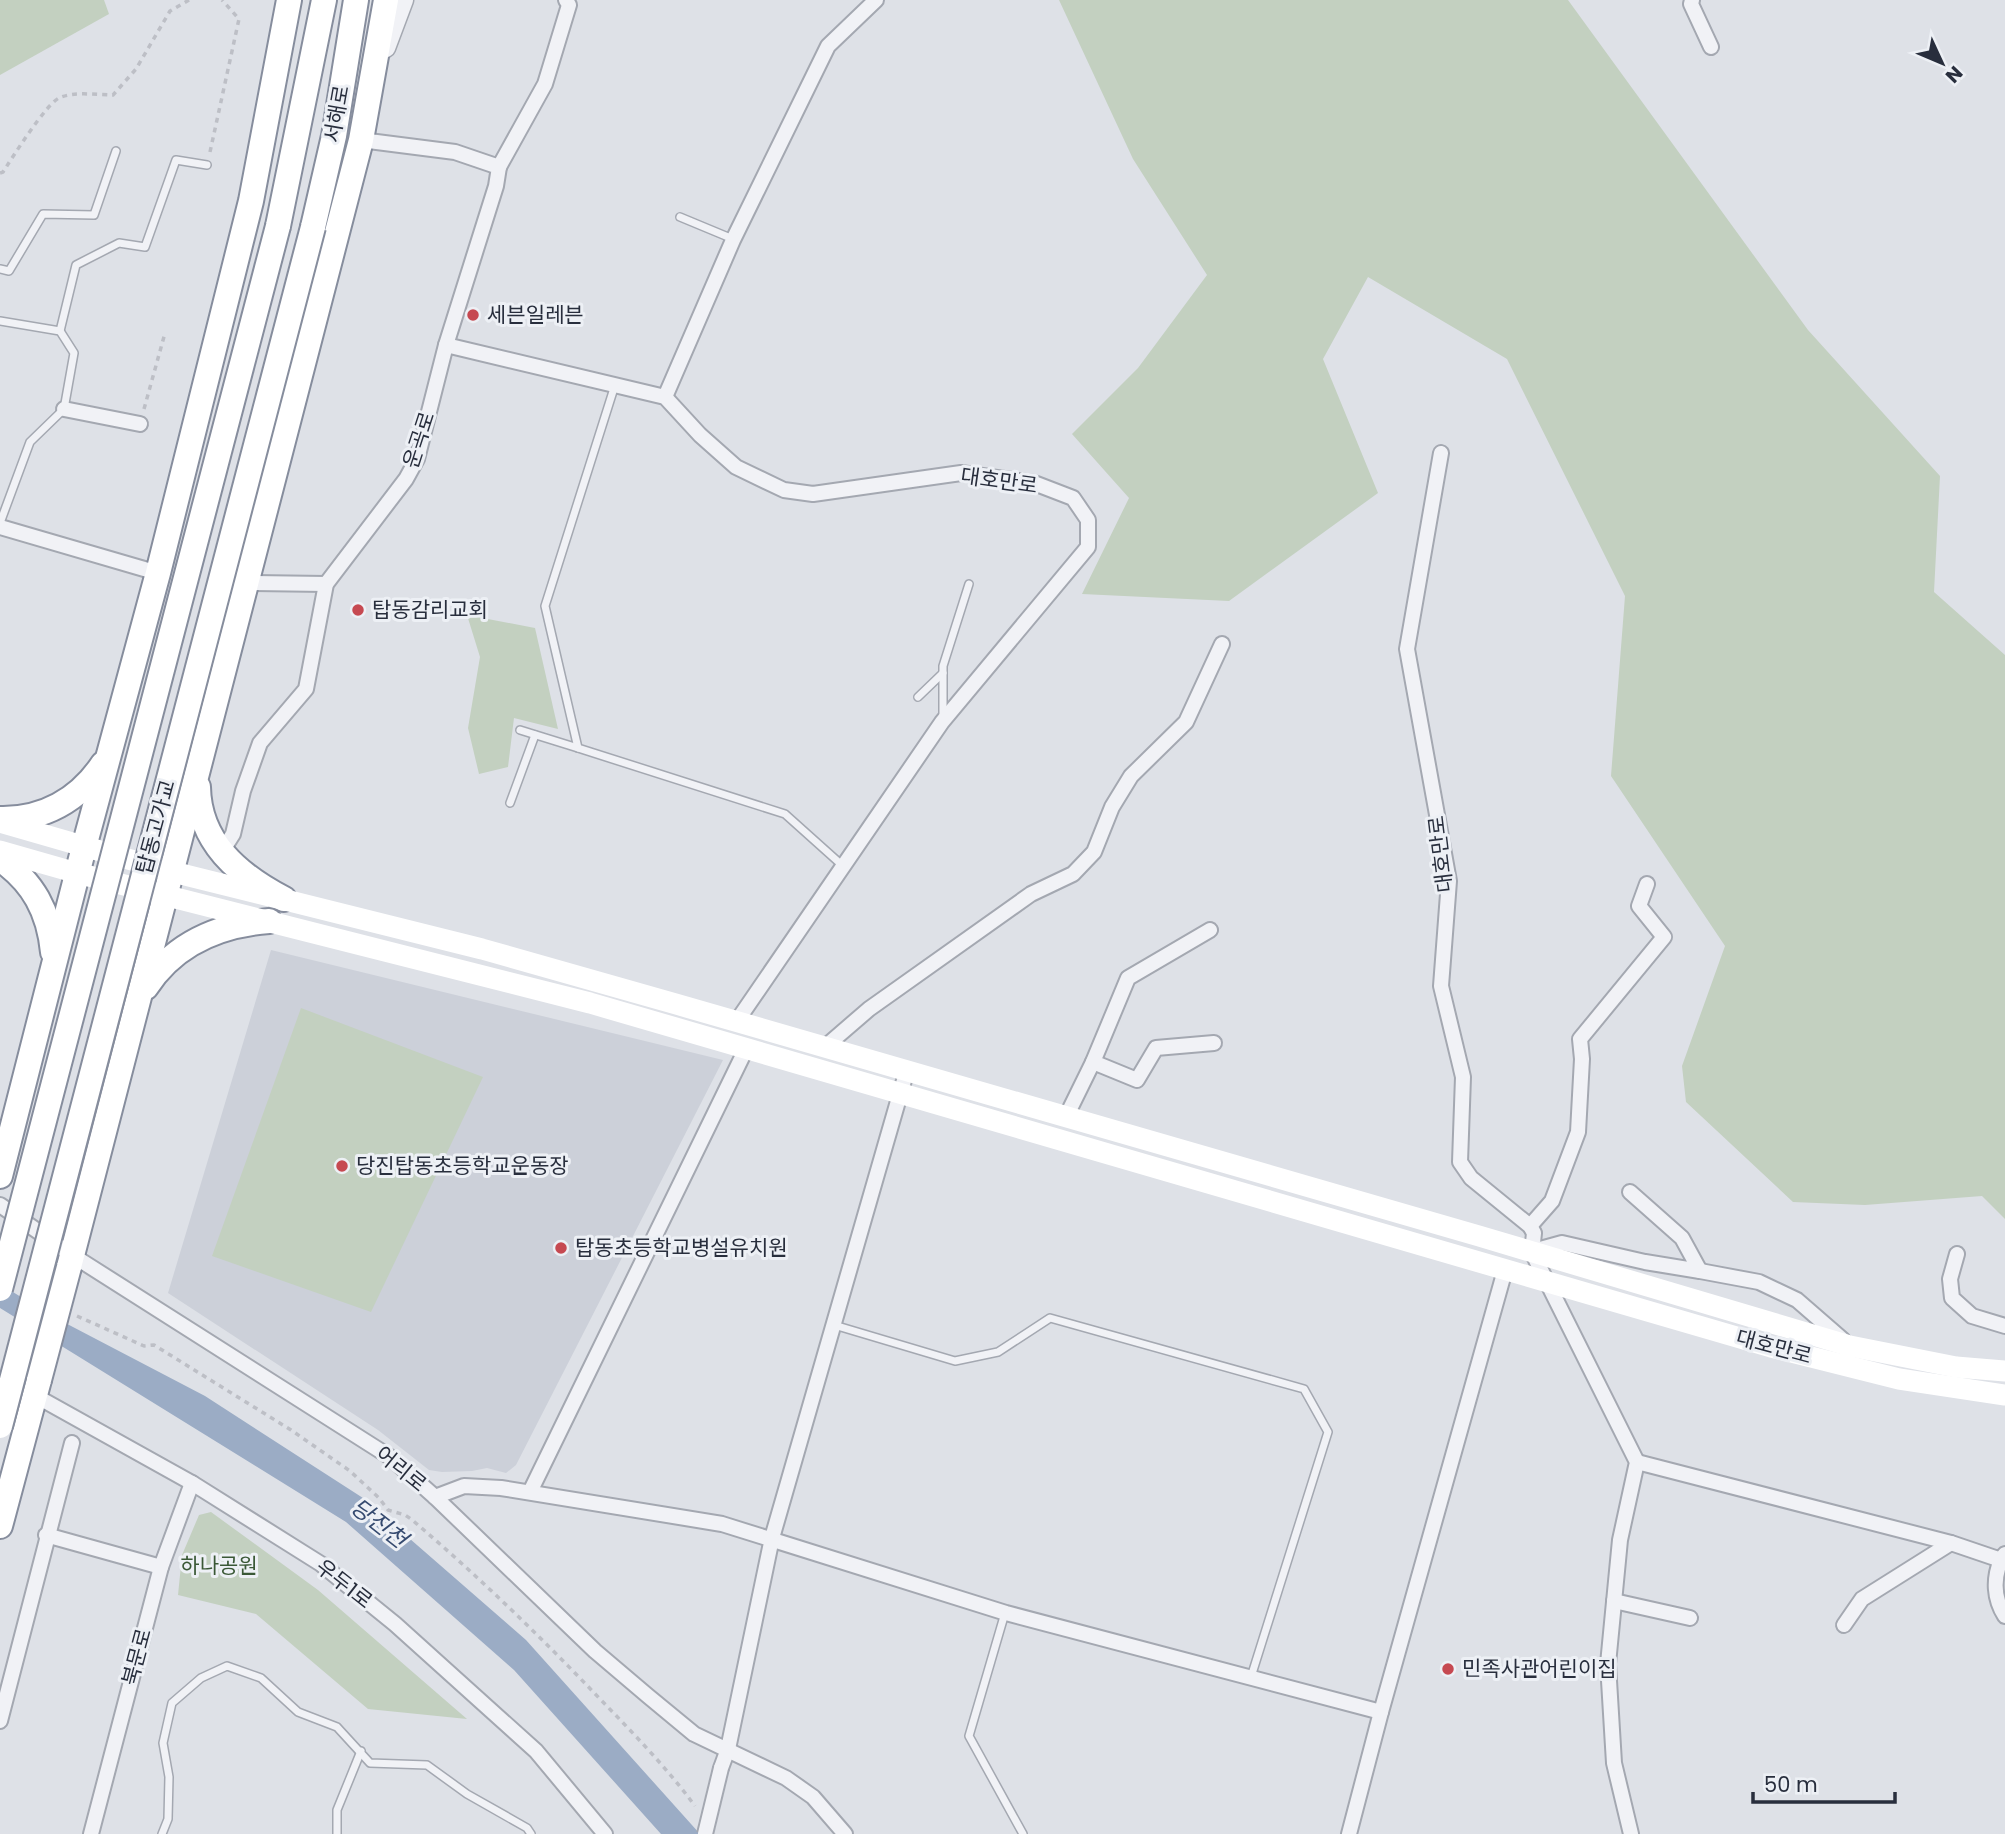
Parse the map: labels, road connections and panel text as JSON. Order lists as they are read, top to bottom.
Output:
{
  "streets": {
    "highway": ["서해로", "탑동고가교"],
    "main road": ["대호만로"],
    "street": [
      "운곡로",
      "어리로",
      "우두1로",
      "북문로"
    ]
  },
  "crossings": [
    ["서해로", "탑동고가교"],
    ["우두1로", "북문로"]
  ],
  "water": ["당진천"],
  "parks": ["하나공원"],
  "places": [
    "세븐일레븐",
    "탑동감리교회",
    "당진탑동초등학교운동장",
    "탑동초등학교병설유치원",
    "민족사관어린이집"
  ],
  "scale_bar": "50 m",
  "north": "bottom right"
}
